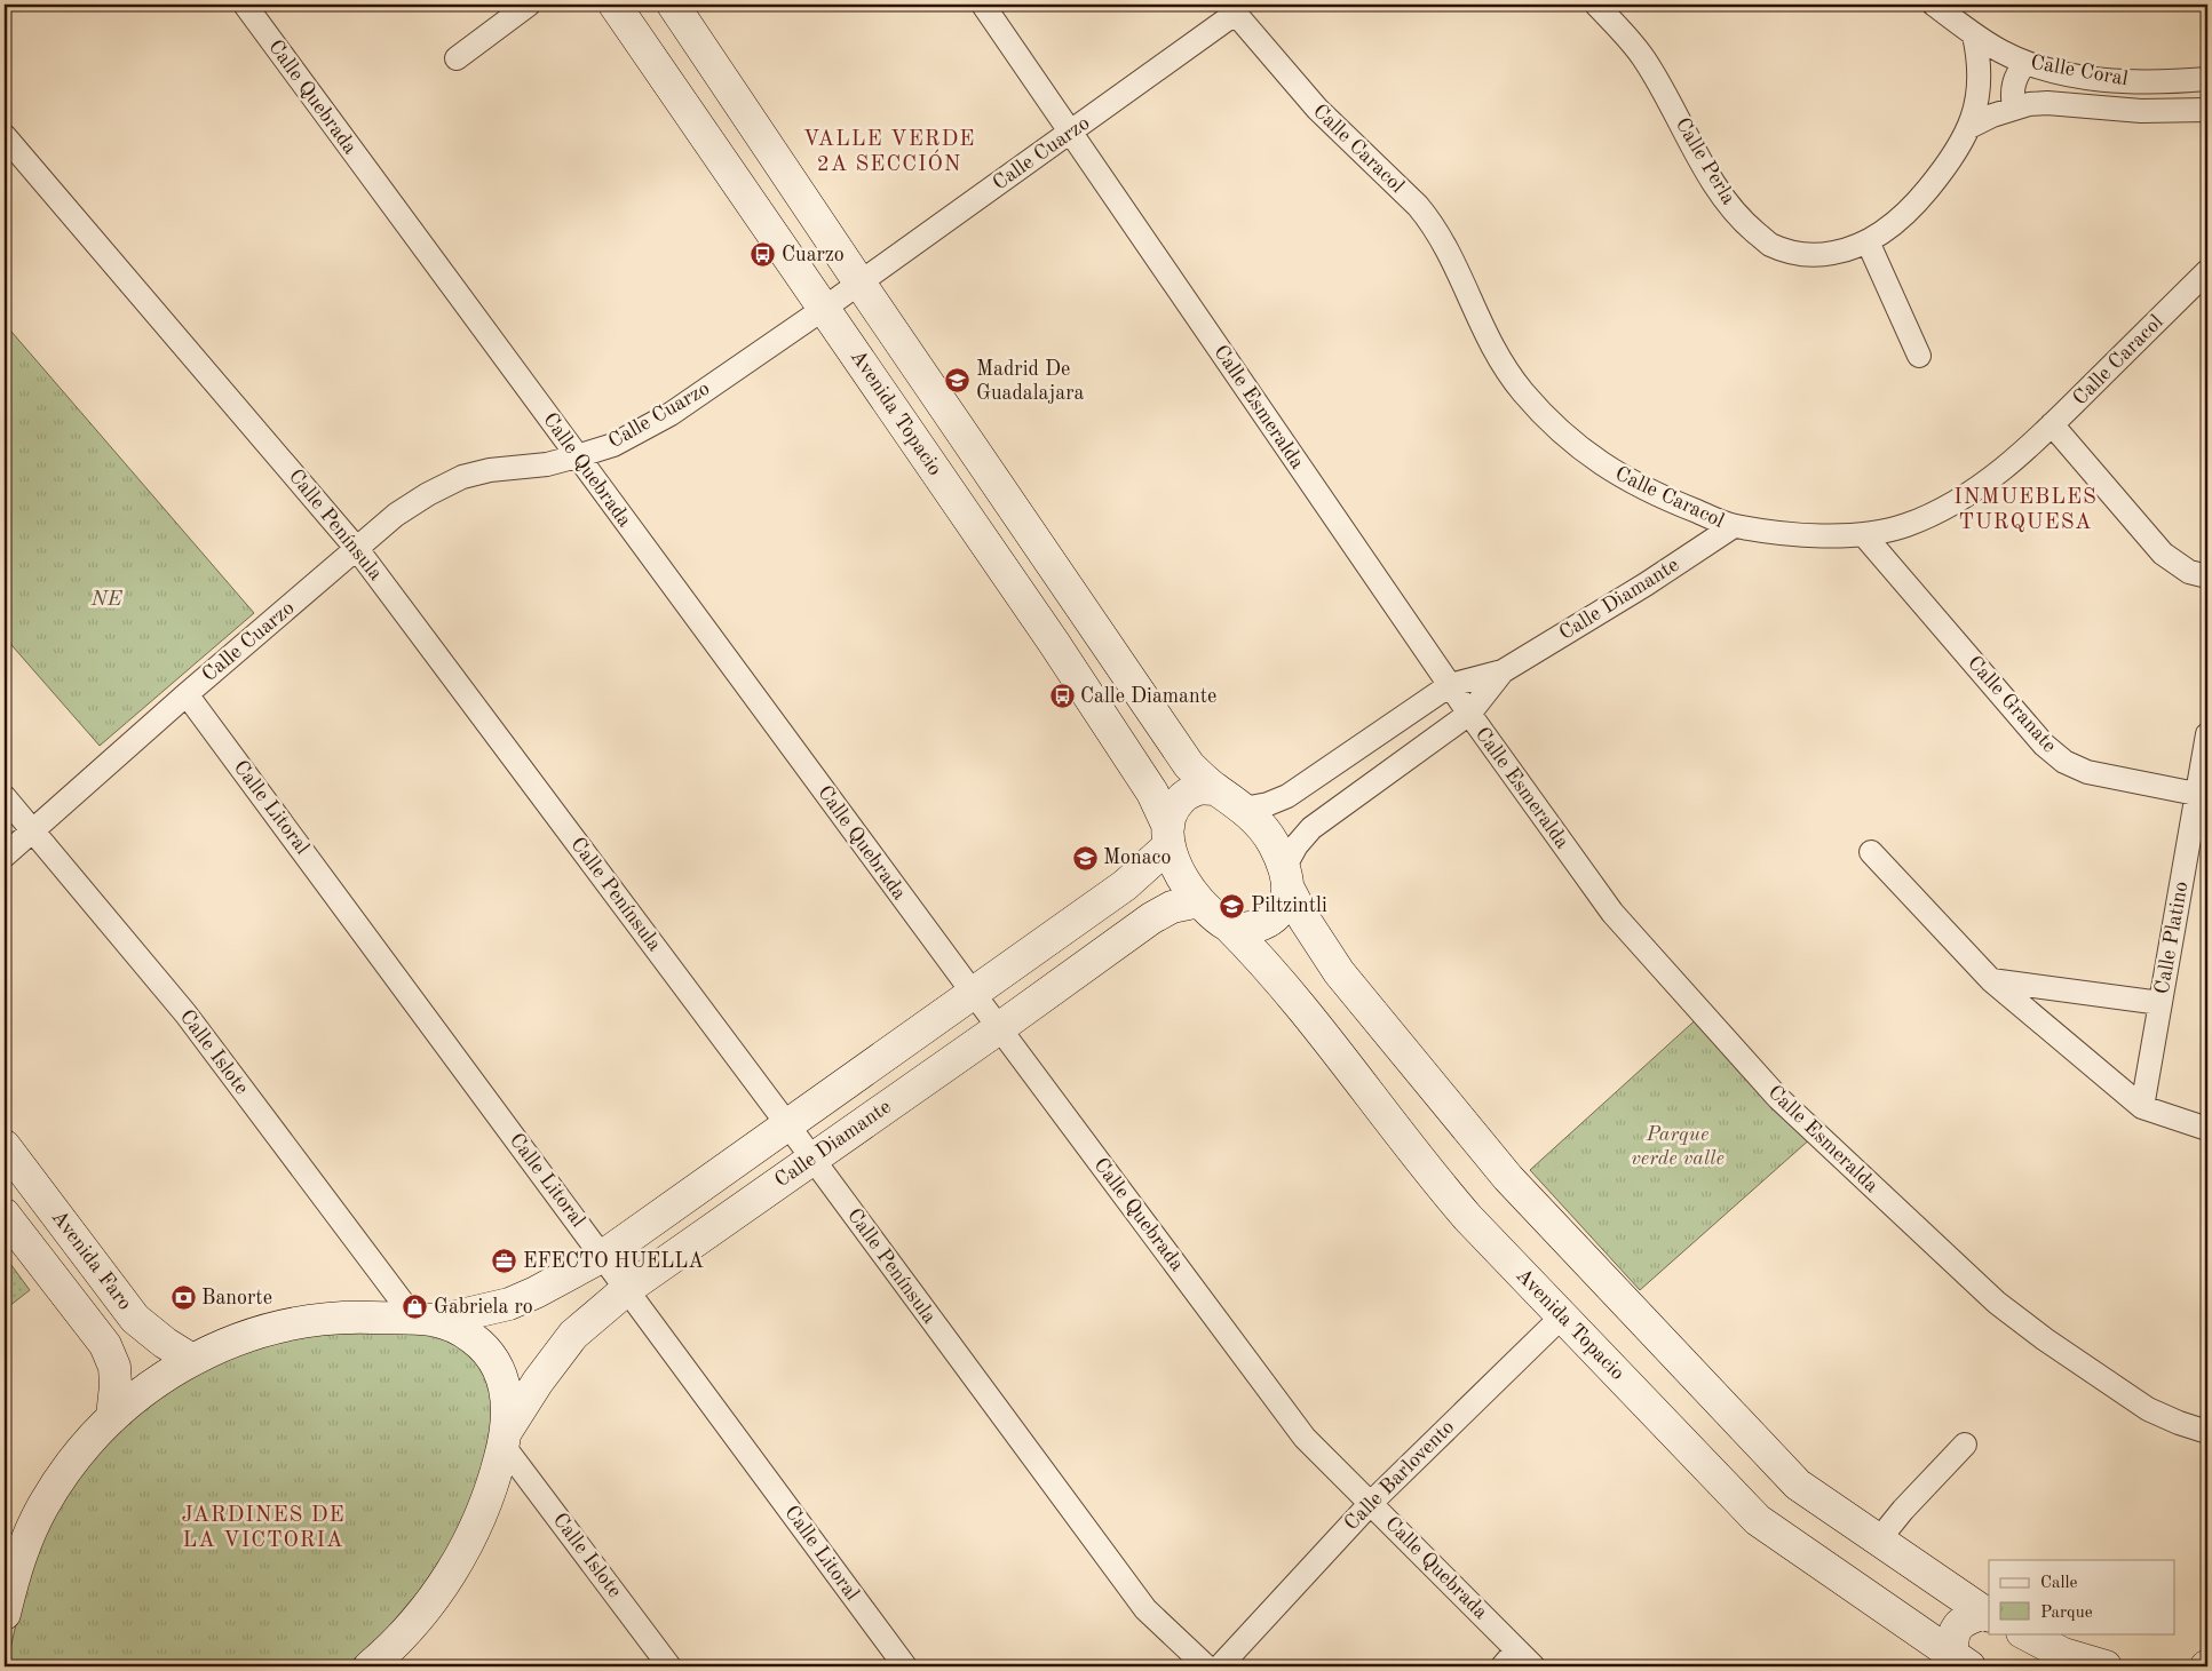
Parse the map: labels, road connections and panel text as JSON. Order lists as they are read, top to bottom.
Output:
{
  "streets": {
    "street": [
      "Calle Coral",
      "Calle Quebrada",
      "Calle Caracol",
      "Calle Cuarzo",
      "Calle Perla",
      "Calle Esmeralda",
      "Avenida Topacio",
      "Calle Península",
      "Calle Diamante",
      "Calle Granate",
      "Calle Litoral",
      "Calle Platino",
      "Calle Islote",
      "Avenida Faro",
      "Calle Barlovento"
    ]
  },
  "crossings": [
    ["Calle Coral", "Calle Perla"],
    ["Calle Quebrada", "Calle Cuarzo"],
    ["Calle Quebrada", "Calle Diamante"],
    ["Calle Quebrada", "Calle Barlovento"],
    ["Calle Caracol", "Calle Cuarzo"],
    ["Calle Caracol", "Calle Diamante"],
    ["Calle Caracol", "Calle Granate"],
    ["Calle Cuarzo", "Calle Esmeralda"],
    ["Calle Cuarzo", "Avenida Topacio"],
    ["Calle Cuarzo", "Calle Península"],
    ["Calle Cuarzo", "Calle Litoral"],
    ["Calle Cuarzo", "Calle Islote"],
    ["Calle Esmeralda", "Calle Diamante"],
    ["Avenida Topacio", "Calle Diamante"],
    ["Avenida Topacio", "Calle Barlovento"],
    ["Calle Península", "Calle Diamante"],
    ["Calle Diamante", "Calle Litoral"],
    ["Calle Diamante", "Calle Islote"],
    ["Calle Granate", "Calle Platino"]
  ],
  "districts": ["VALLE VERDE 2A SECCIÓN", "INMUEBLES TURQUESA", "JARDINES DE LA VICTORIA"],
  "parks": ["NE", "Parque verde valle"],
  "places": {
    "bus stop": ["Cuarzo", "Calle Diamante"],
    "school or university": ["Madrid De Guadalajara", "Monaco", "Piltzintli"],
    "office": ["EFECTO HUELLA"],
    "bank": ["Banorte"],
    "shop": ["Gabriela ro"]
  },
  "legend": ["Calle", "Parque"]
}
